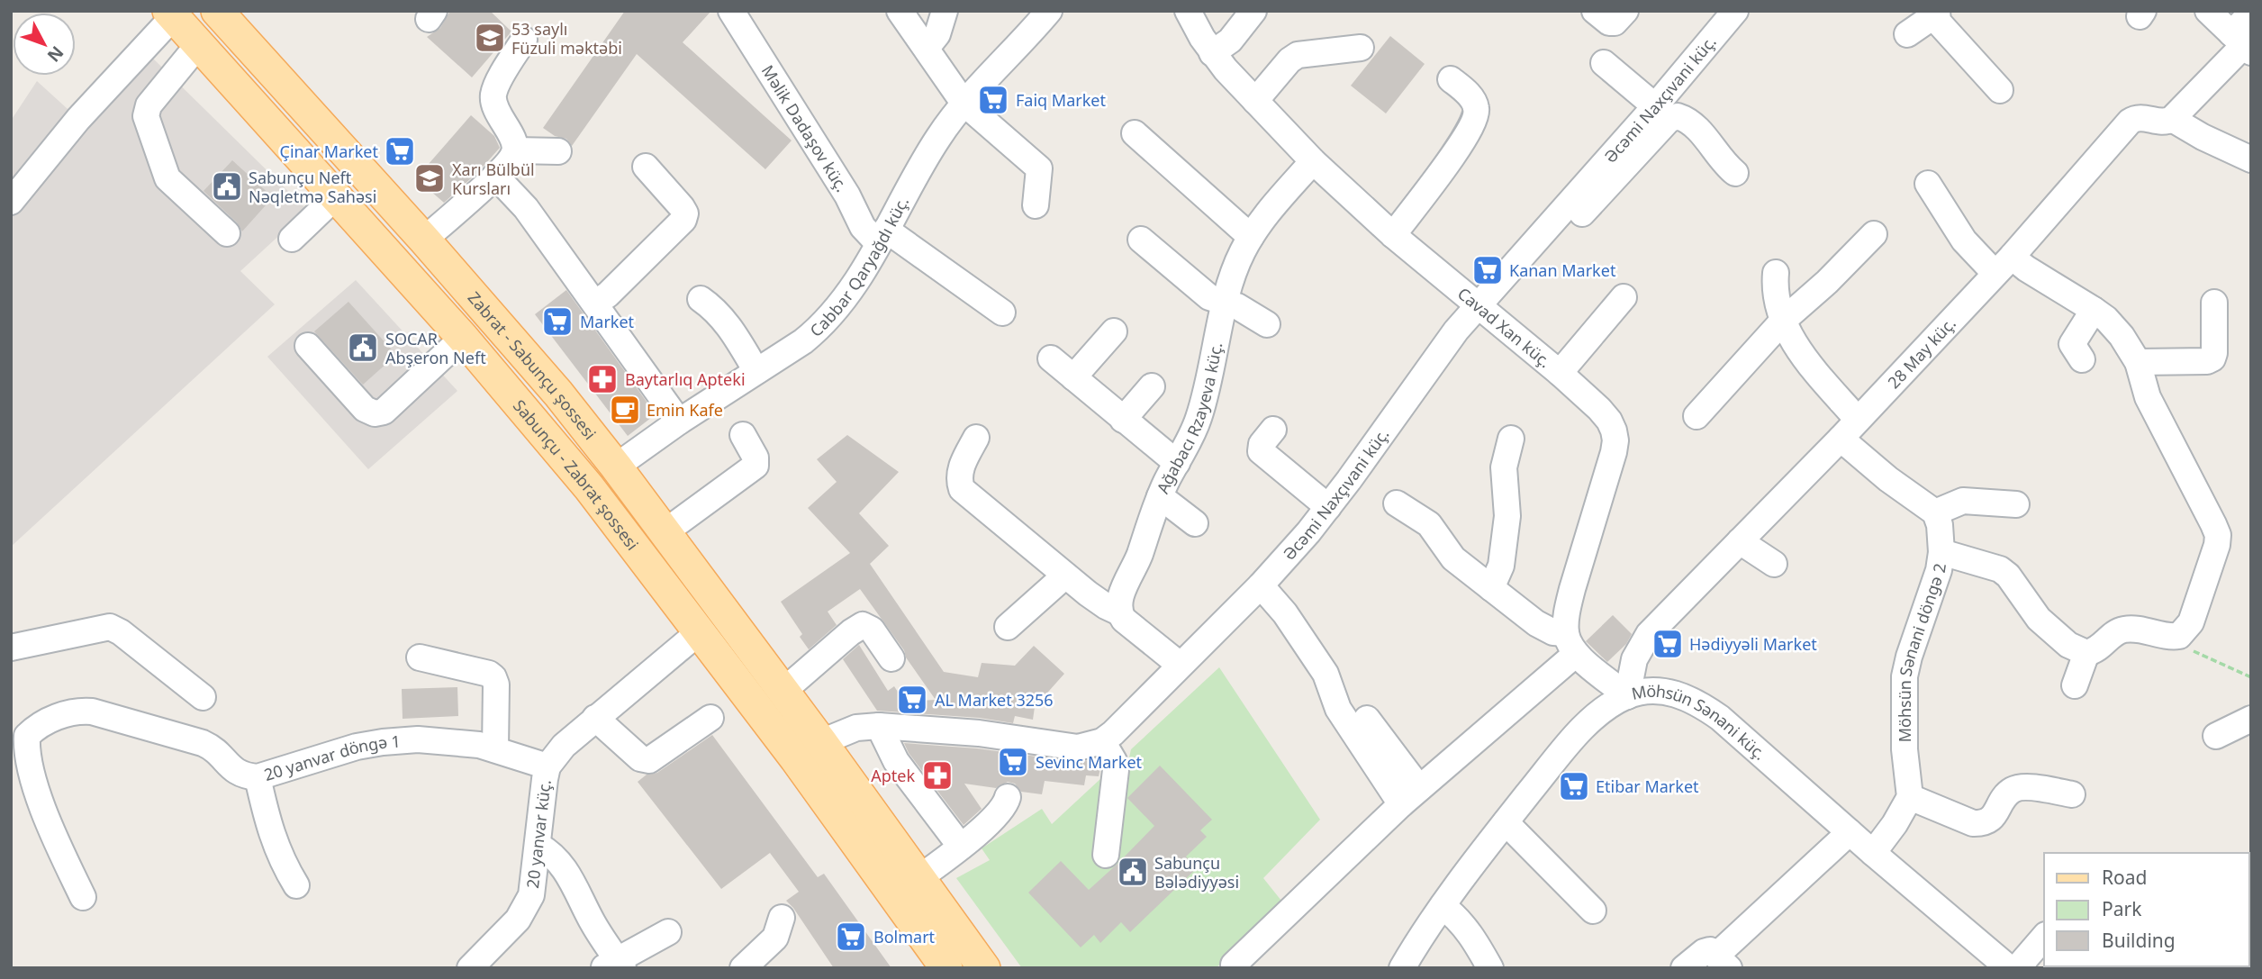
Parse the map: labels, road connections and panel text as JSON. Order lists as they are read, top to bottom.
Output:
{
  "streets": {
    "main road": ["Zabrat - Sabunçu şossesi", "Sabunçu - Zabrat şossesi"],
    "street": [
      "Əcəmi Naxçıvani küç.",
      "Məlik Dadaşov küç.",
      "Cabbar Qaryağdı küç.",
      "Cavad Xan küç.",
      "28 May küç.",
      "Ağabacı Rzayeva küç.",
      "Möhsün Sənani döngə 2",
      "Möhsün Sənani küç.",
      "20 yanvar döngə 1",
      "20 yanvar küç."
    ]
  },
  "crossings": [
    ["Əcəmi Naxçıvani küç.", "Cavad Xan küç."],
    ["Məlik Dadaşov küç.", "Cabbar Qaryağdı küç."],
    ["Cabbar Qaryağdı küç.", "Zabrat - Sabunçu şossesi"],
    ["Cavad Xan küç.", "Ağabacı Rzayeva küç."],
    ["28 May küç.", "Möhsün Sənani küç."],
    ["Sabunçu - Zabrat şossesi", "20 yanvar küç."],
    ["20 yanvar döngə 1", "20 yanvar küç."]
  ],
  "places": {
    "school or university": ["53 saylı Füzuli məktəbi", "Xarı Bülbül Kursları"],
    "supermarket": [
      "Faiq Market",
      "Çinar Market",
      "Kanan Market",
      "Market",
      "Hədiyyəli Market",
      "AL Market 3256",
      "Sevinc Market",
      "Etibar Market",
      "Bolmart"
    ],
    "public building": ["Sabunçu Neft Nəqletmə Sahəsi", "SOCAR Abşeron Neft", "Sabunçu Bələdiyyəsi"],
    "pharmacy": ["Baytarlıq Apteki", "Aptek"],
    "cafe": ["Emin Kafe"]
  },
  "legend": ["Road", "Park", "Building"],
  "north": "bottom right"
}
